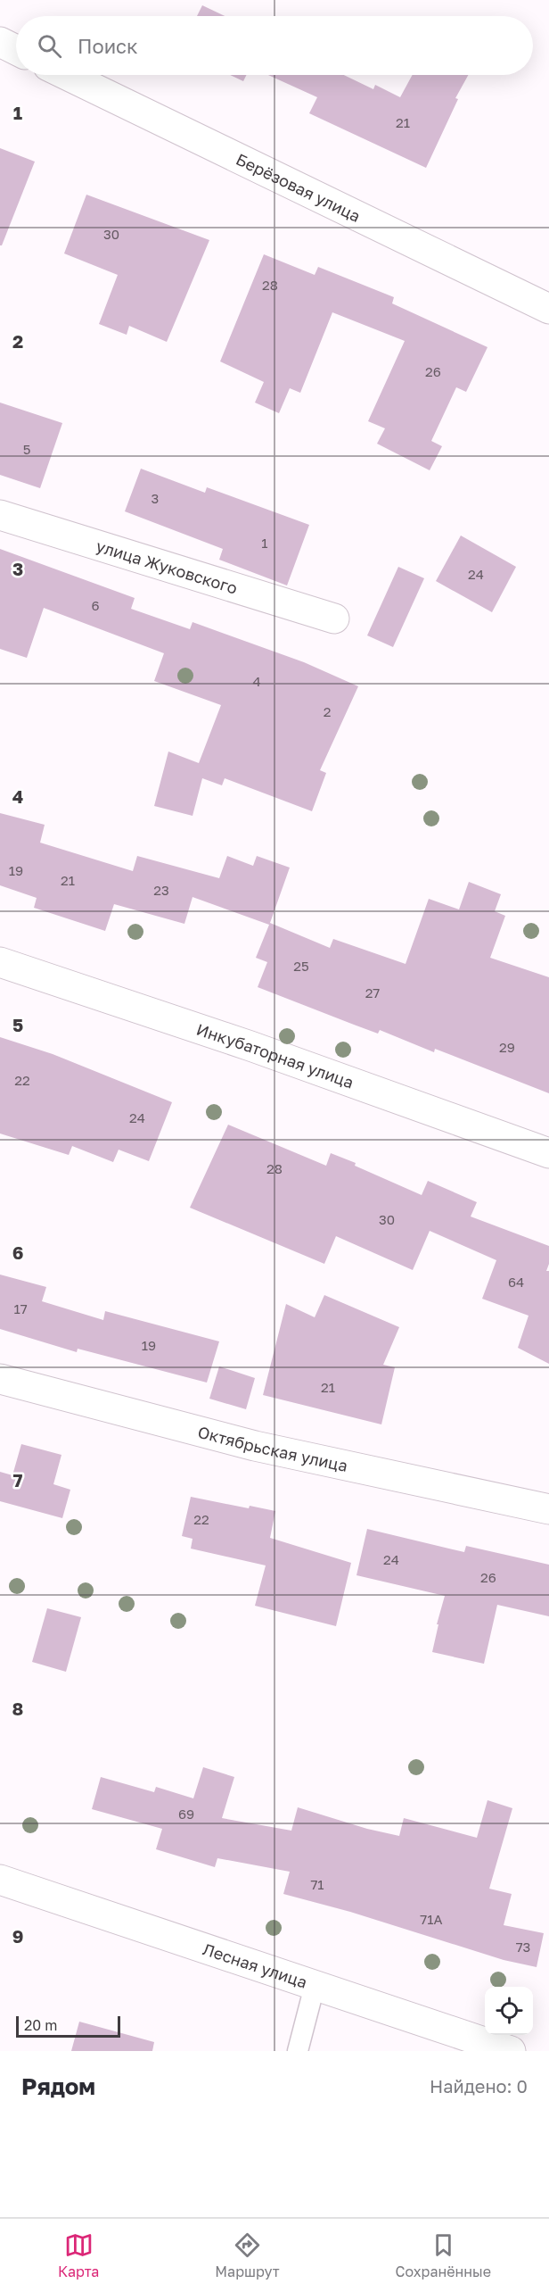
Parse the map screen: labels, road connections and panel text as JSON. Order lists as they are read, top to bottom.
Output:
{
  "streets": {
    "street": [
      "Берёзовая улица",
      "улица Жуковского",
      "Инкубаторная улица",
      "Октябрьская улица",
      "Лесная улица"
    ]
  },
  "house_numbers": [
    "21",
    "30",
    "28",
    "26",
    "5",
    "3",
    "1",
    "24",
    "6",
    "4",
    "2",
    "19",
    "21",
    "23",
    "25",
    "27",
    "29",
    "22",
    "24",
    "28",
    "30",
    "64",
    "17",
    "19",
    "21",
    "22",
    "24",
    "26",
    "69",
    "71",
    "71А",
    "73"
  ],
  "scale_bar": "20 m",
  "page": {
    "search": "Поиск",
    "scale": "20 m",
    "heading": ["Рядом", "Найдено: 0"],
    "nav": ["Карта", "Маршрут", "Сохранённые"]
  },
  "grid": {
    "rows": [
      "1",
      "2",
      "3",
      "4",
      "5",
      "6",
      "7",
      "8",
      "9"
    ]
  }
}
